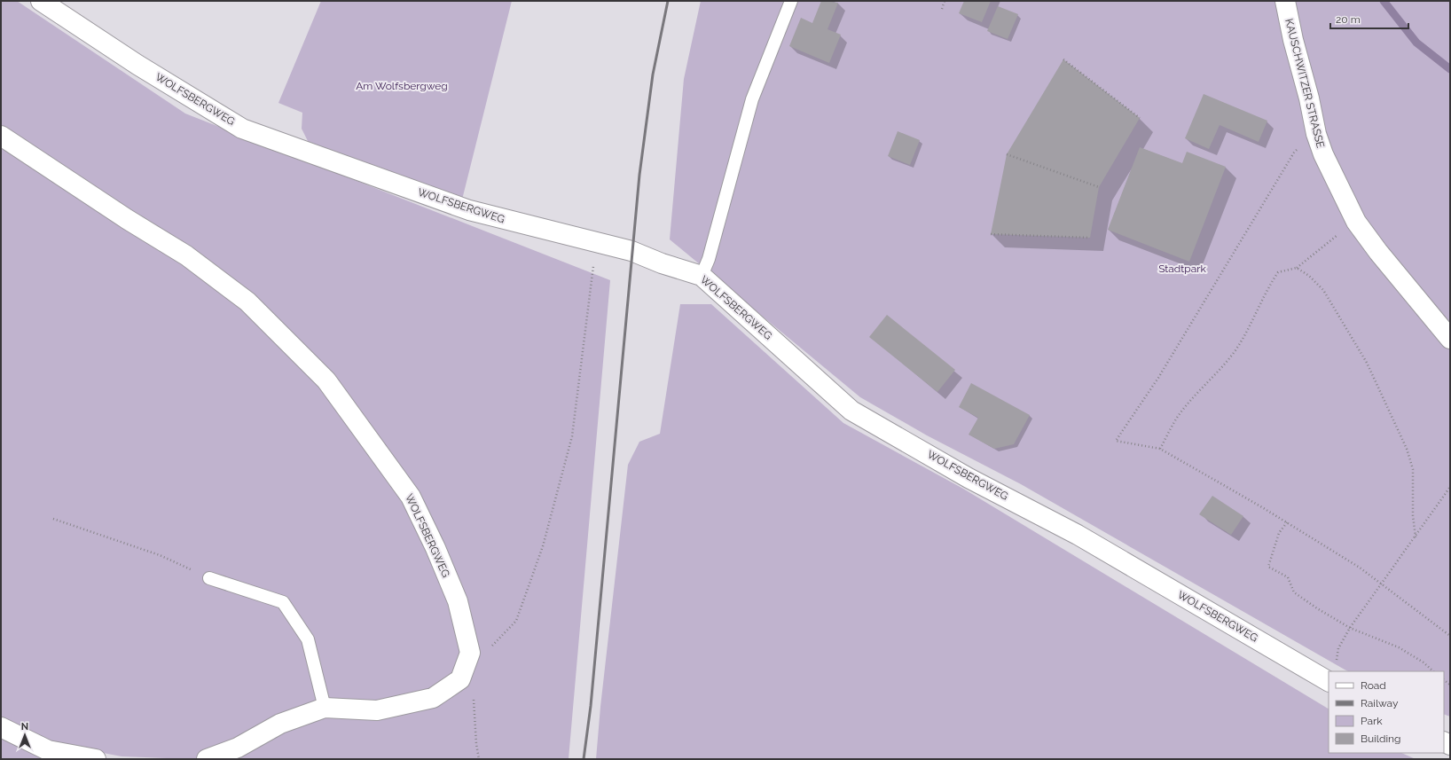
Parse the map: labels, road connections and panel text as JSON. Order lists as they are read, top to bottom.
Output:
{
  "streets": {
    "street": ["KAUSCHWITZER STRASSE", "WOLFSBERGWEG"]
  },
  "parks": ["Am Wolfsbergweg", "Stadtpark"],
  "legend": [
    "Road",
    "Railway",
    "Park",
    "Building"
  ],
  "scale_bar": "20 m",
  "north": "top"
}
